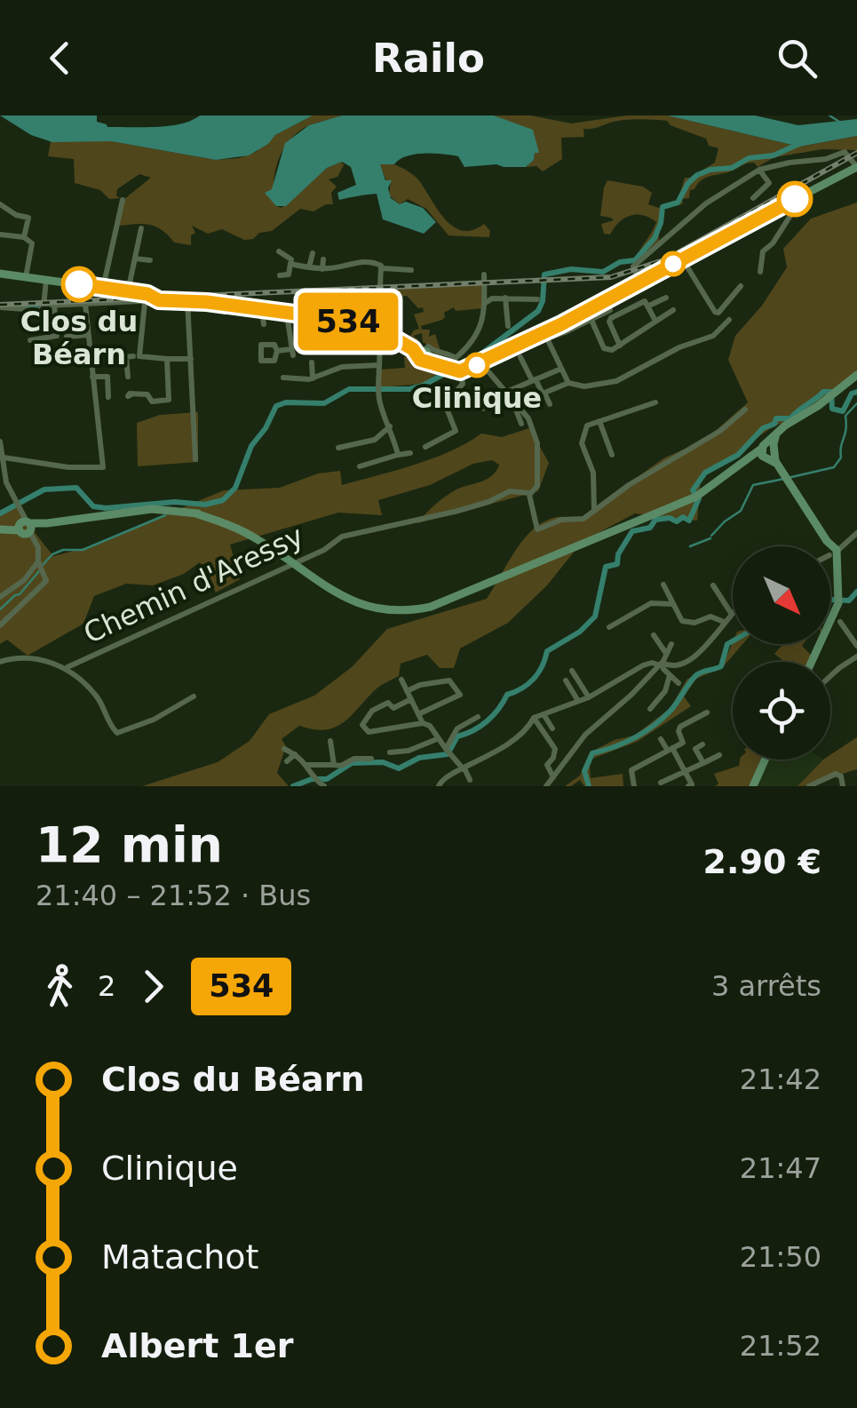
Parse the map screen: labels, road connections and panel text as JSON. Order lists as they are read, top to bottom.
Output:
{
  "streets": {
    "street": ["Chemin d'Aressy"]
  },
  "places": ["Clos du Béarn", "Clinique"],
  "lines": ["bus line 534"],
  "north": "bottom right",
  "page": {
    "header": "Railo",
    "on_map": "534",
    "heading": ["12 min", "21:40 – 21:52 · Bus", "2.90 €"],
    "legs": ["2", "534", "3 arrêts"],
    "list": [
      {
        "name": "Clos du Béarn",
        "value": "21:42"
      },
      {
        "name": "Clinique",
        "value": "21:47"
      },
      {
        "name": "Matachot",
        "value": "21:50"
      },
      {
        "name": "Albert 1er",
        "value": "21:52"
      }
    ]
  }
}
